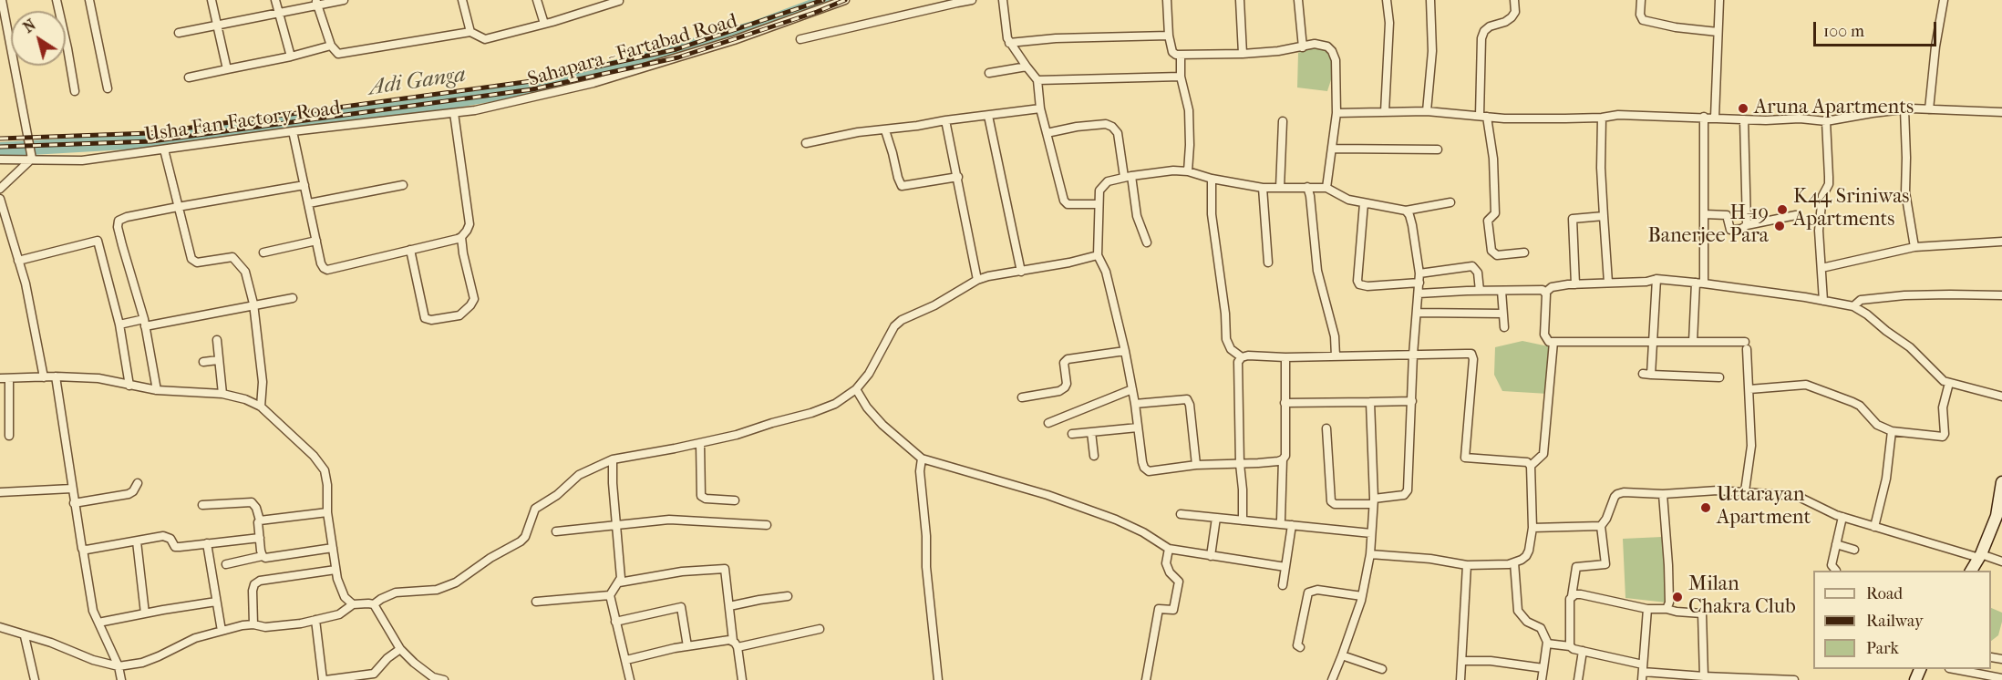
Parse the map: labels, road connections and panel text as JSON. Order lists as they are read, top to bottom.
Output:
{
  "streets": {
    "street": ["Sahapara - Fartabad Road", "Usha Fan Factory Road"]
  },
  "crossings": [
    ["Sahapara - Fartabad Road", "Usha Fan Factory Road"]
  ],
  "water": ["Adi Ganga"],
  "places": [
    "Aruna Apartments",
    "K44 Sriniwas Apartments",
    "H-19 Banerjee Para",
    "Uttarayan Apartment",
    "Milan Chakra Club"
  ],
  "legend": ["Road", "Railway", "Park"],
  "scale_bar": "100 m",
  "north": "top left"
}
